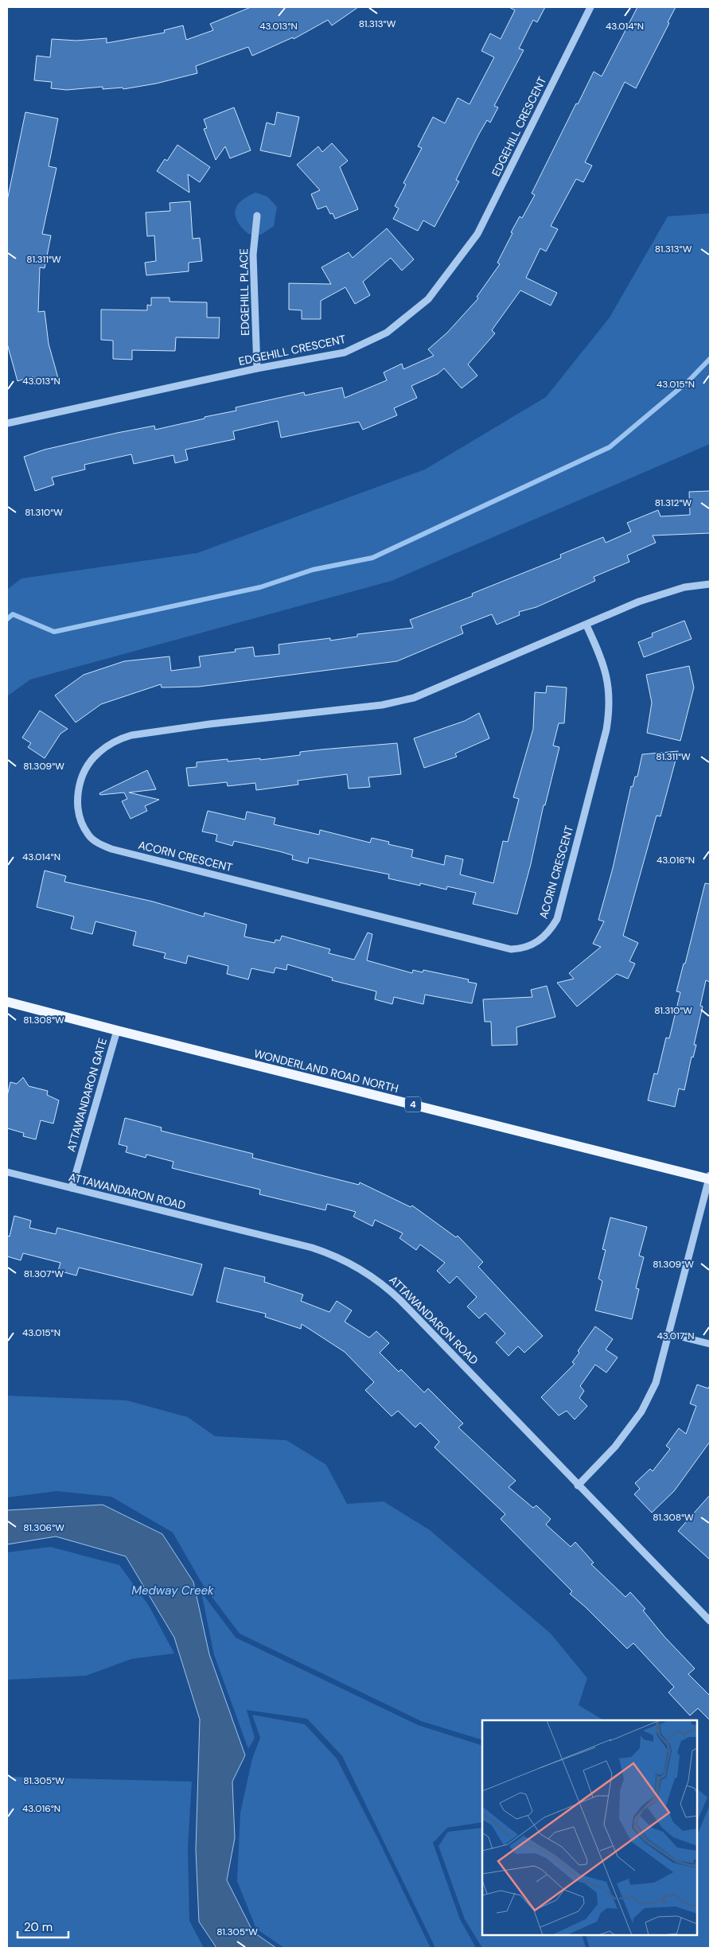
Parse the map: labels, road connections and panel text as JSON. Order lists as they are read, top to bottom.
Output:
{
  "streets": {
    "main road": ["WONDERLAND ROAD NORTH", "4"],
    "street": [
      "EDGEHILL CRESCENT",
      "EDGEHILL PLACE",
      "ACORN CRESCENT",
      "ATTAWANDARON GATE",
      "ATTAWANDARON ROAD"
    ]
  },
  "crossings": [
    ["EDGEHILL CRESCENT", "EDGEHILL PLACE"],
    ["WONDERLAND ROAD NORTH", "ATTAWANDARON GATE"],
    ["ATTAWANDARON GATE", "ATTAWANDARON ROAD"]
  ],
  "water": ["Medway Creek"],
  "scale_bar": "20 m",
  "coordinates": [
    "81.313°W",
    "43.013°N",
    "43.014°N",
    "81.311°W",
    "43.015°N",
    "81.312°W",
    "81.310°W",
    "81.309°W",
    "43.016°N",
    "81.308°W",
    "81.307°W",
    "43.017°N",
    "81.306°W",
    "81.305°W"
  ]
}
